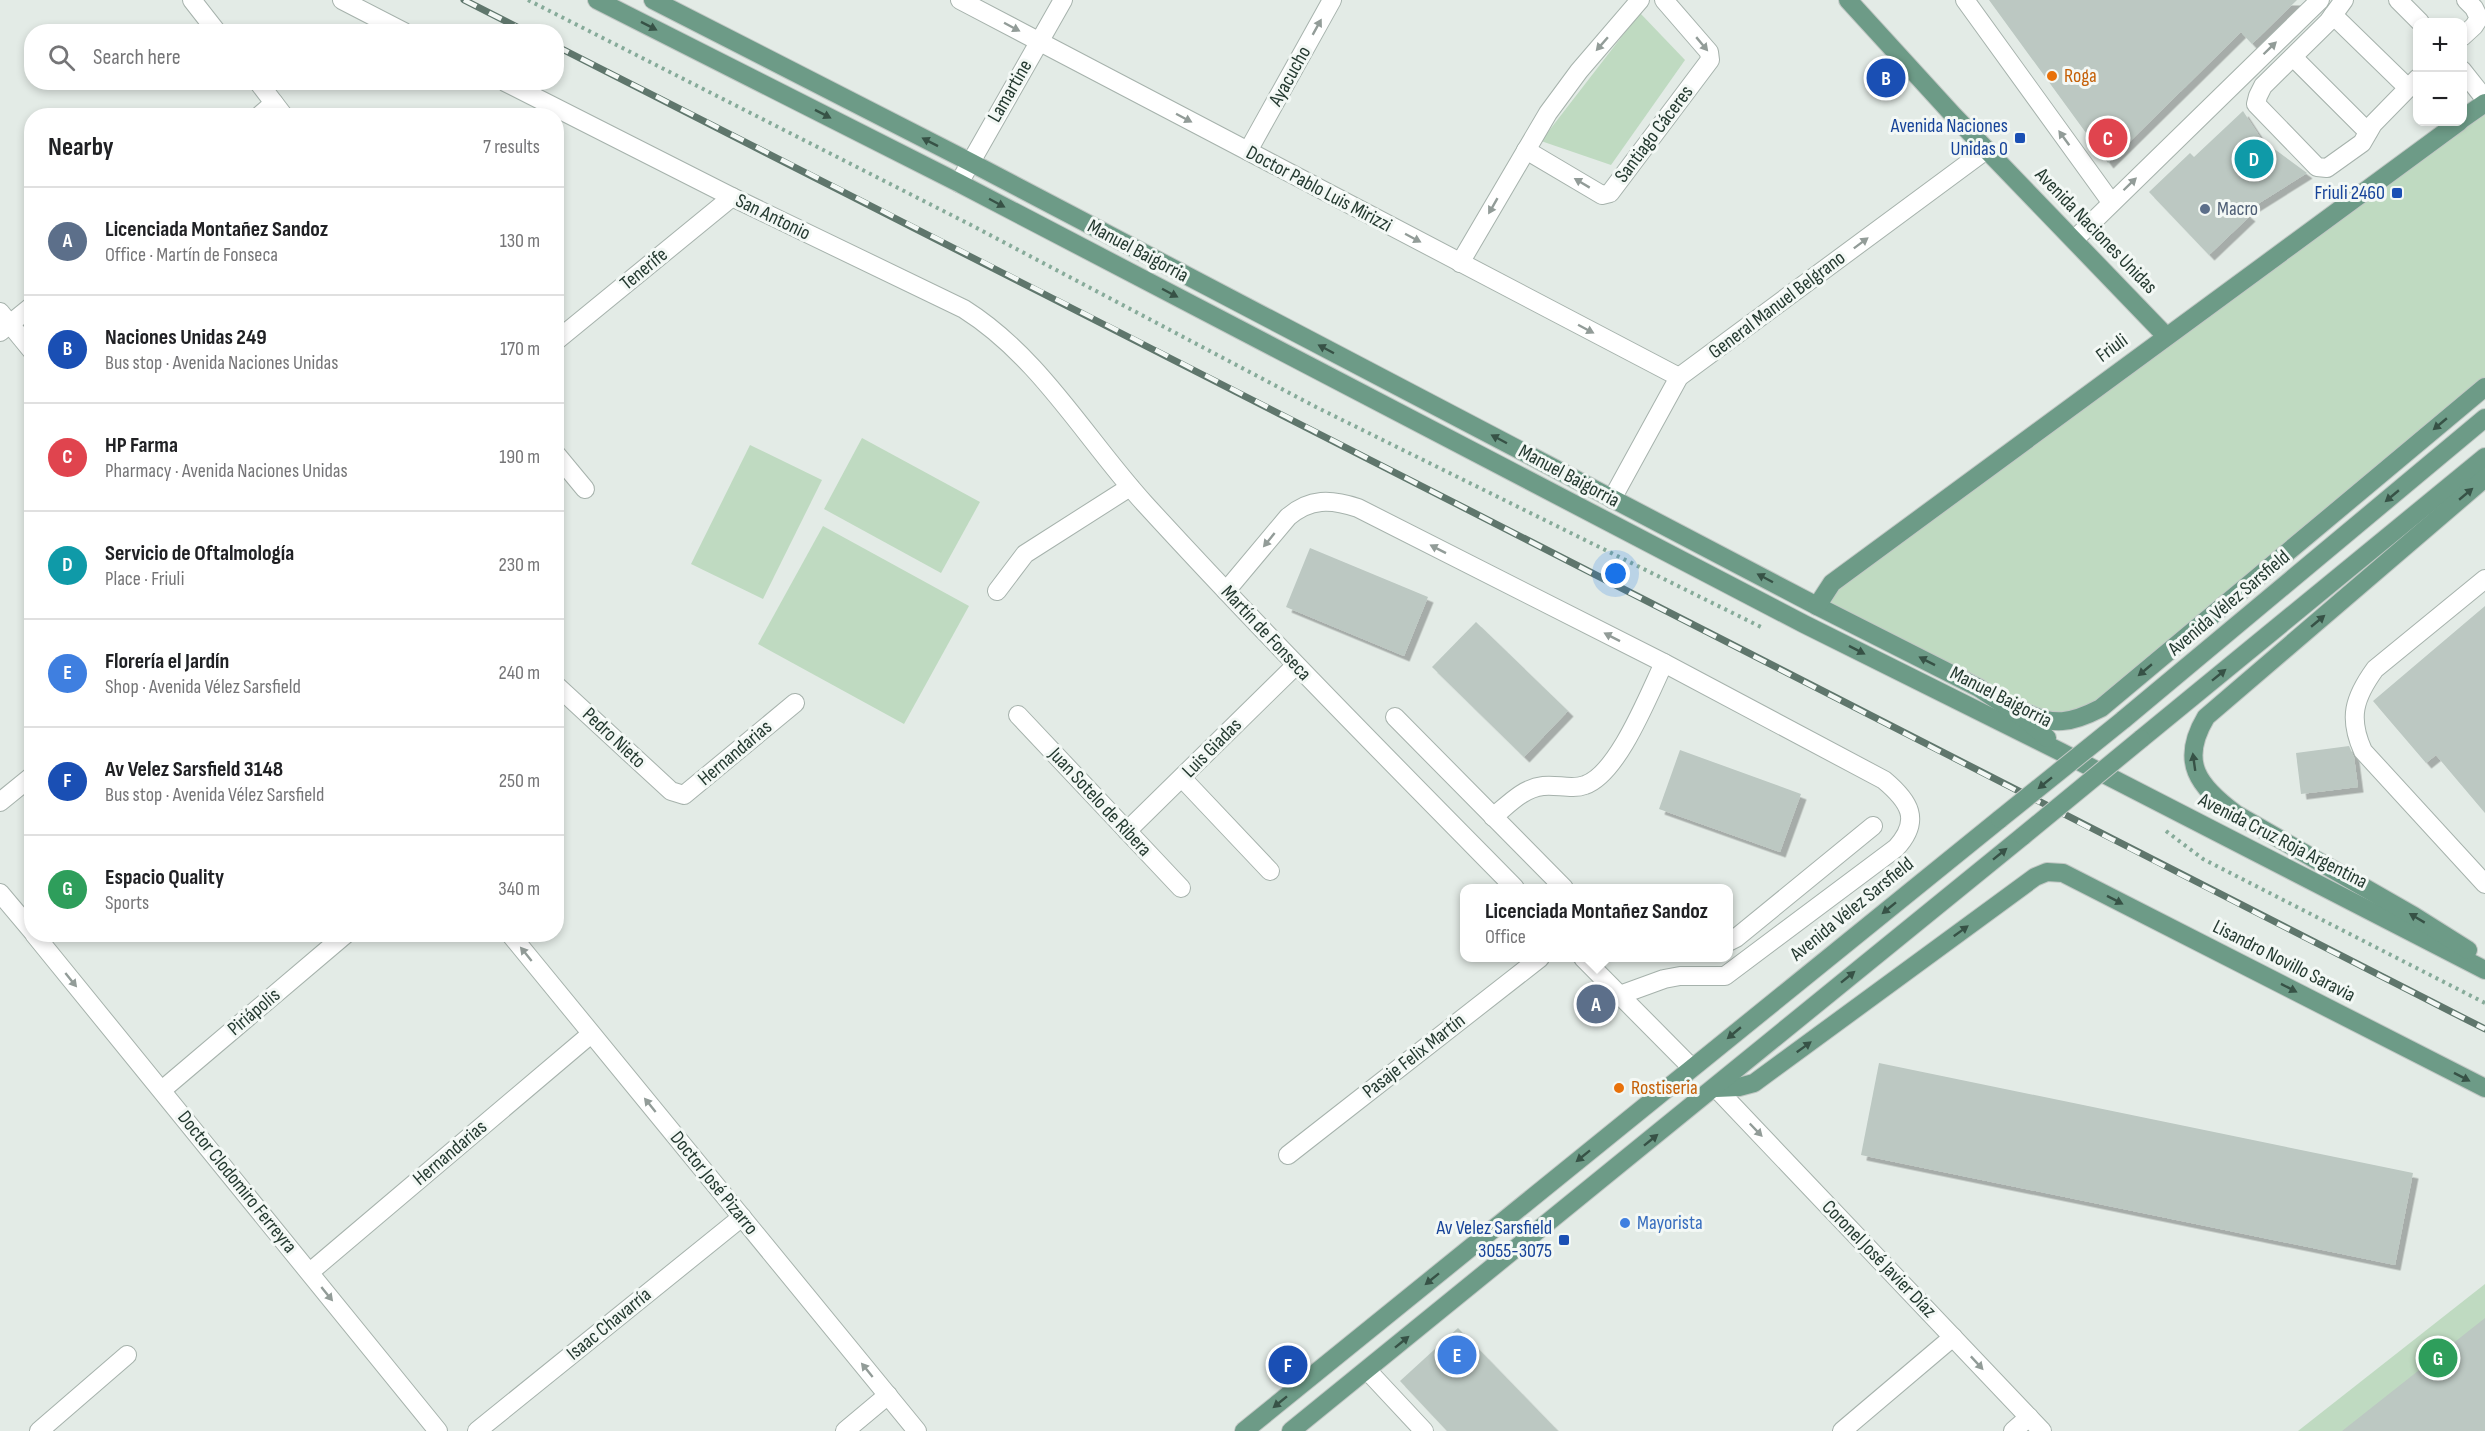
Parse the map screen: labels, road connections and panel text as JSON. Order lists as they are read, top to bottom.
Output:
{
  "streets": {
    "main road": [
      "Avenida Naciones Unidas",
      "Manuel Baigorria",
      "Friuli",
      "Avenida Vélez Sarsfield",
      "Avenida Cruz Roja Argentina",
      "Lisandro Novillo Saravia"
    ],
    "street": [
      "Ayacucho",
      "Lamartine",
      "Santiago Cáceres",
      "Doctor Pablo Luis Mirizzi",
      "San Antonio",
      "Tenerife",
      "General Manuel Belgrano",
      "Martín de Fonseca",
      "Pedro Nieto",
      "Luis Giadas",
      "Hernandarias",
      "Juan Sotelo de Ribera",
      "Piriápolis",
      "Pasaje Felix Martín",
      "Doctor Clodomiro Ferreyra",
      "Doctor José Pizarro",
      "Coronel José Javier Díaz",
      "Isaac Chavarría"
    ]
  },
  "crossings": [
    ["Ayacucho", "Doctor Pablo Luis Mirizzi"],
    ["Lamartine", "Doctor Pablo Luis Mirizzi"],
    ["Lamartine", "Manuel Baigorria"],
    ["Doctor Pablo Luis Mirizzi", "General Manuel Belgrano"],
    ["San Antonio", "Tenerife"],
    ["San Antonio", "Martín de Fonseca"],
    ["Avenida Naciones Unidas", "General Manuel Belgrano"],
    ["Avenida Naciones Unidas", "Friuli"],
    ["Manuel Baigorria", "General Manuel Belgrano"],
    ["Manuel Baigorria", "Friuli"],
    ["Manuel Baigorria", "Avenida Cruz Roja Argentina"],
    ["Martín de Fonseca", "Luis Giadas"],
    ["Pedro Nieto", "Hernandarias"],
    ["Luis Giadas", "Juan Sotelo de Ribera"],
    ["Hernandarias", "Doctor Clodomiro Ferreyra"],
    ["Hernandarias", "Doctor José Pizarro"],
    ["Lisandro Novillo Saravia", "Coronel José Javier Díaz"],
    ["Piriápolis", "Doctor Clodomiro Ferreyra"],
    ["Doctor José Pizarro", "Isaac Chavarría"]
  ],
  "one_way": [
    "Ayacucho",
    "Doctor Pablo Luis Mirizzi",
    "General Manuel Belgrano",
    "Lisandro Novillo Saravia",
    "Doctor Clodomiro Ferreyra",
    "Doctor José Pizarro",
    "Coronel José Javier Díaz"
  ],
  "places": {
    "other": [
      "Roga",
      "Macro",
      "Rostiseria",
      "Mayorista"
    ],
    "transit": ["Avenida Naciones Unidas 0", "Friuli 2460", "Av Velez Sarsfield 3055-3075"]
  },
  "page": {
    "map_buttons": ["+", "−"],
    "search": "Search here",
    "pins": [
      "B",
      "C",
      "D",
      "A",
      "E",
      "G",
      "F"
    ],
    "heading": ["Nearby", "7 results"],
    "list": [
      {
        "mark": "A",
        "name": "Licenciada Montañez Sandoz",
        "note": "Office · Martín de Fonseca",
        "value": "130 m"
      },
      {
        "mark": "B",
        "name": "Naciones Unidas 249",
        "note": "Bus stop · Avenida Naciones Unidas",
        "value": "170 m"
      },
      {
        "mark": "C",
        "name": "HP Farma",
        "note": "Pharmacy · Avenida Naciones Unidas",
        "value": "190 m"
      },
      {
        "mark": "D",
        "name": "Servicio de Oftalmología",
        "note": "Place · Friuli",
        "value": "230 m"
      },
      {
        "mark": "E",
        "name": "Florería el Jardín",
        "note": "Shop · Avenida Vélez Sarsfield",
        "value": "240 m"
      },
      {
        "mark": "F",
        "name": "Av Velez Sarsfield 3148",
        "note": "Bus stop · Avenida Vélez Sarsfield",
        "value": "250 m"
      },
      {
        "mark": "G",
        "name": "Espacio Quality",
        "note": "Sports",
        "value": "340 m"
      }
    ],
    "popup": ["Licenciada Montañez Sandoz", "Office"]
  }
}
